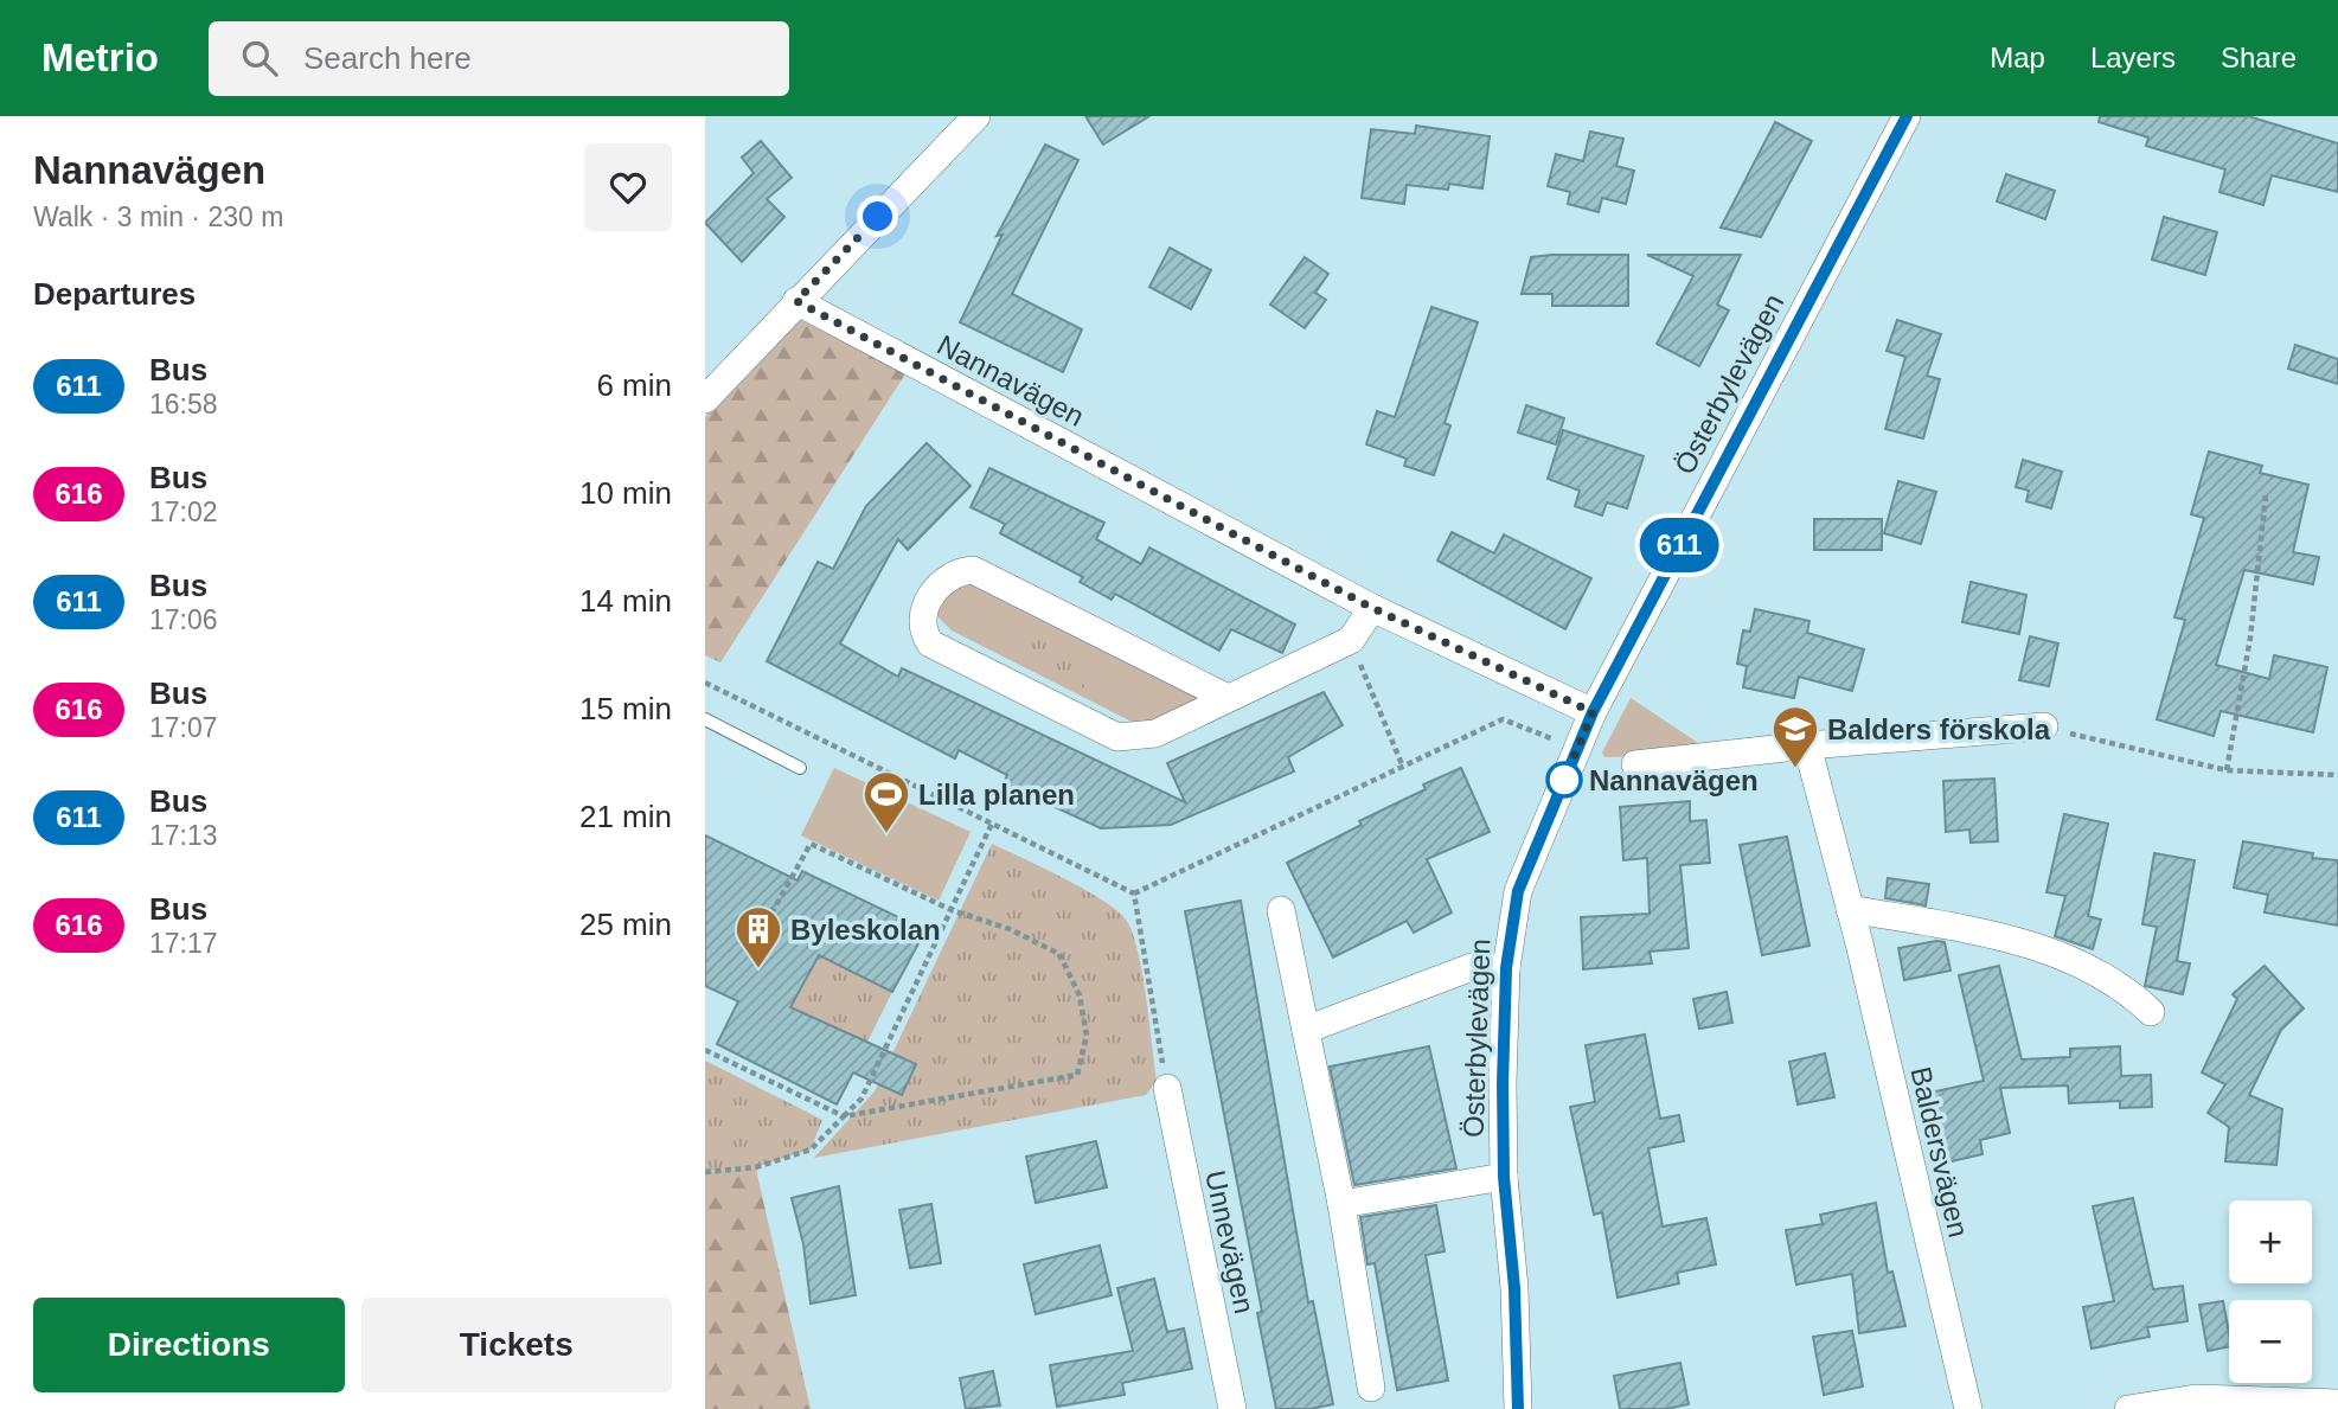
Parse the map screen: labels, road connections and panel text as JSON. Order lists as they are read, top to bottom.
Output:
{
  "streets": {
    "street": [
      "Nannavägen",
      "Österbylevägen",
      "Baldersvägen",
      "Unnevägen"
    ]
  },
  "crossings": [
    ["Nannavägen", "Österbylevägen"]
  ],
  "places": {
    "school or university": ["Balders förskola"],
    "other": ["Nannavägen"],
    "sports": ["Lilla planen"],
    "building": ["Byleskolan"]
  },
  "lines": ["bus line 611"],
  "page": {
    "header": "Metrio",
    "search": "Search here",
    "nav": ["Map", "Layers", "Share"],
    "heading": [
      ["Nannavägen", "Walk · 3 min · 230 m"],
      "Departures"
    ],
    "on_map": "611",
    "list": [
      {
        "mark": "611",
        "name": "Bus",
        "note": "16:58",
        "value": "6 min"
      },
      {
        "mark": "616",
        "name": "Bus",
        "note": "17:02",
        "value": "10 min"
      },
      {
        "mark": "611",
        "name": "Bus",
        "note": "17:06",
        "value": "14 min"
      },
      {
        "mark": "616",
        "name": "Bus",
        "note": "17:07",
        "value": "15 min"
      },
      {
        "mark": "611",
        "name": "Bus",
        "note": "17:13",
        "value": "21 min"
      },
      {
        "mark": "616",
        "name": "Bus",
        "note": "17:17",
        "value": "25 min"
      }
    ],
    "map_buttons": ["+", "−"],
    "buttons": ["Directions", "Tickets"]
  }
}
